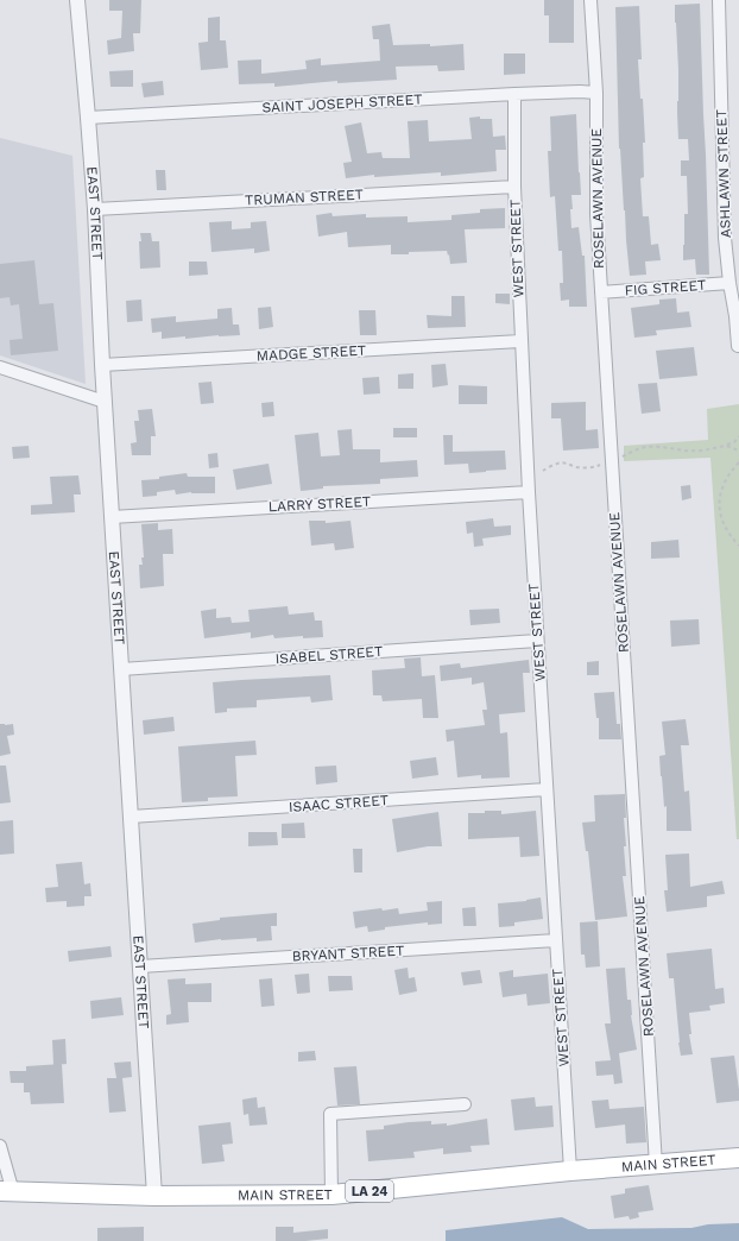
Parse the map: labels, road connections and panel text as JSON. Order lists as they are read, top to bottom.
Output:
{
  "streets": {
    "main road": ["MAIN STREET", "LA 24"],
    "street": [
      "SAINT JOSEPH STREET",
      "ASHLAWN STREET",
      "TRUMAN STREET",
      "ROSELAWN AVENUE",
      "EAST STREET",
      "WEST STREET",
      "FIG STREET",
      "MADGE STREET",
      "LARRY STREET",
      "ISABEL STREET",
      "ISAAC STREET",
      "BRYANT STREET"
    ]
  },
  "crossings": [
    ["SAINT JOSEPH STREET", "ROSELAWN AVENUE"],
    ["SAINT JOSEPH STREET", "EAST STREET"],
    ["SAINT JOSEPH STREET", "WEST STREET"],
    ["ASHLAWN STREET", "FIG STREET"],
    ["TRUMAN STREET", "EAST STREET"],
    ["TRUMAN STREET", "WEST STREET"],
    ["ROSELAWN AVENUE", "FIG STREET"],
    ["ROSELAWN AVENUE", "MAIN STREET"],
    ["EAST STREET", "MADGE STREET"],
    ["EAST STREET", "LARRY STREET"],
    ["EAST STREET", "ISABEL STREET"],
    ["EAST STREET", "ISAAC STREET"],
    ["EAST STREET", "BRYANT STREET"],
    ["EAST STREET", "MAIN STREET"],
    ["WEST STREET", "MADGE STREET"],
    ["WEST STREET", "LARRY STREET"],
    ["WEST STREET", "ISABEL STREET"],
    ["WEST STREET", "ISAAC STREET"],
    ["WEST STREET", "BRYANT STREET"],
    ["WEST STREET", "MAIN STREET"]
  ]
}
